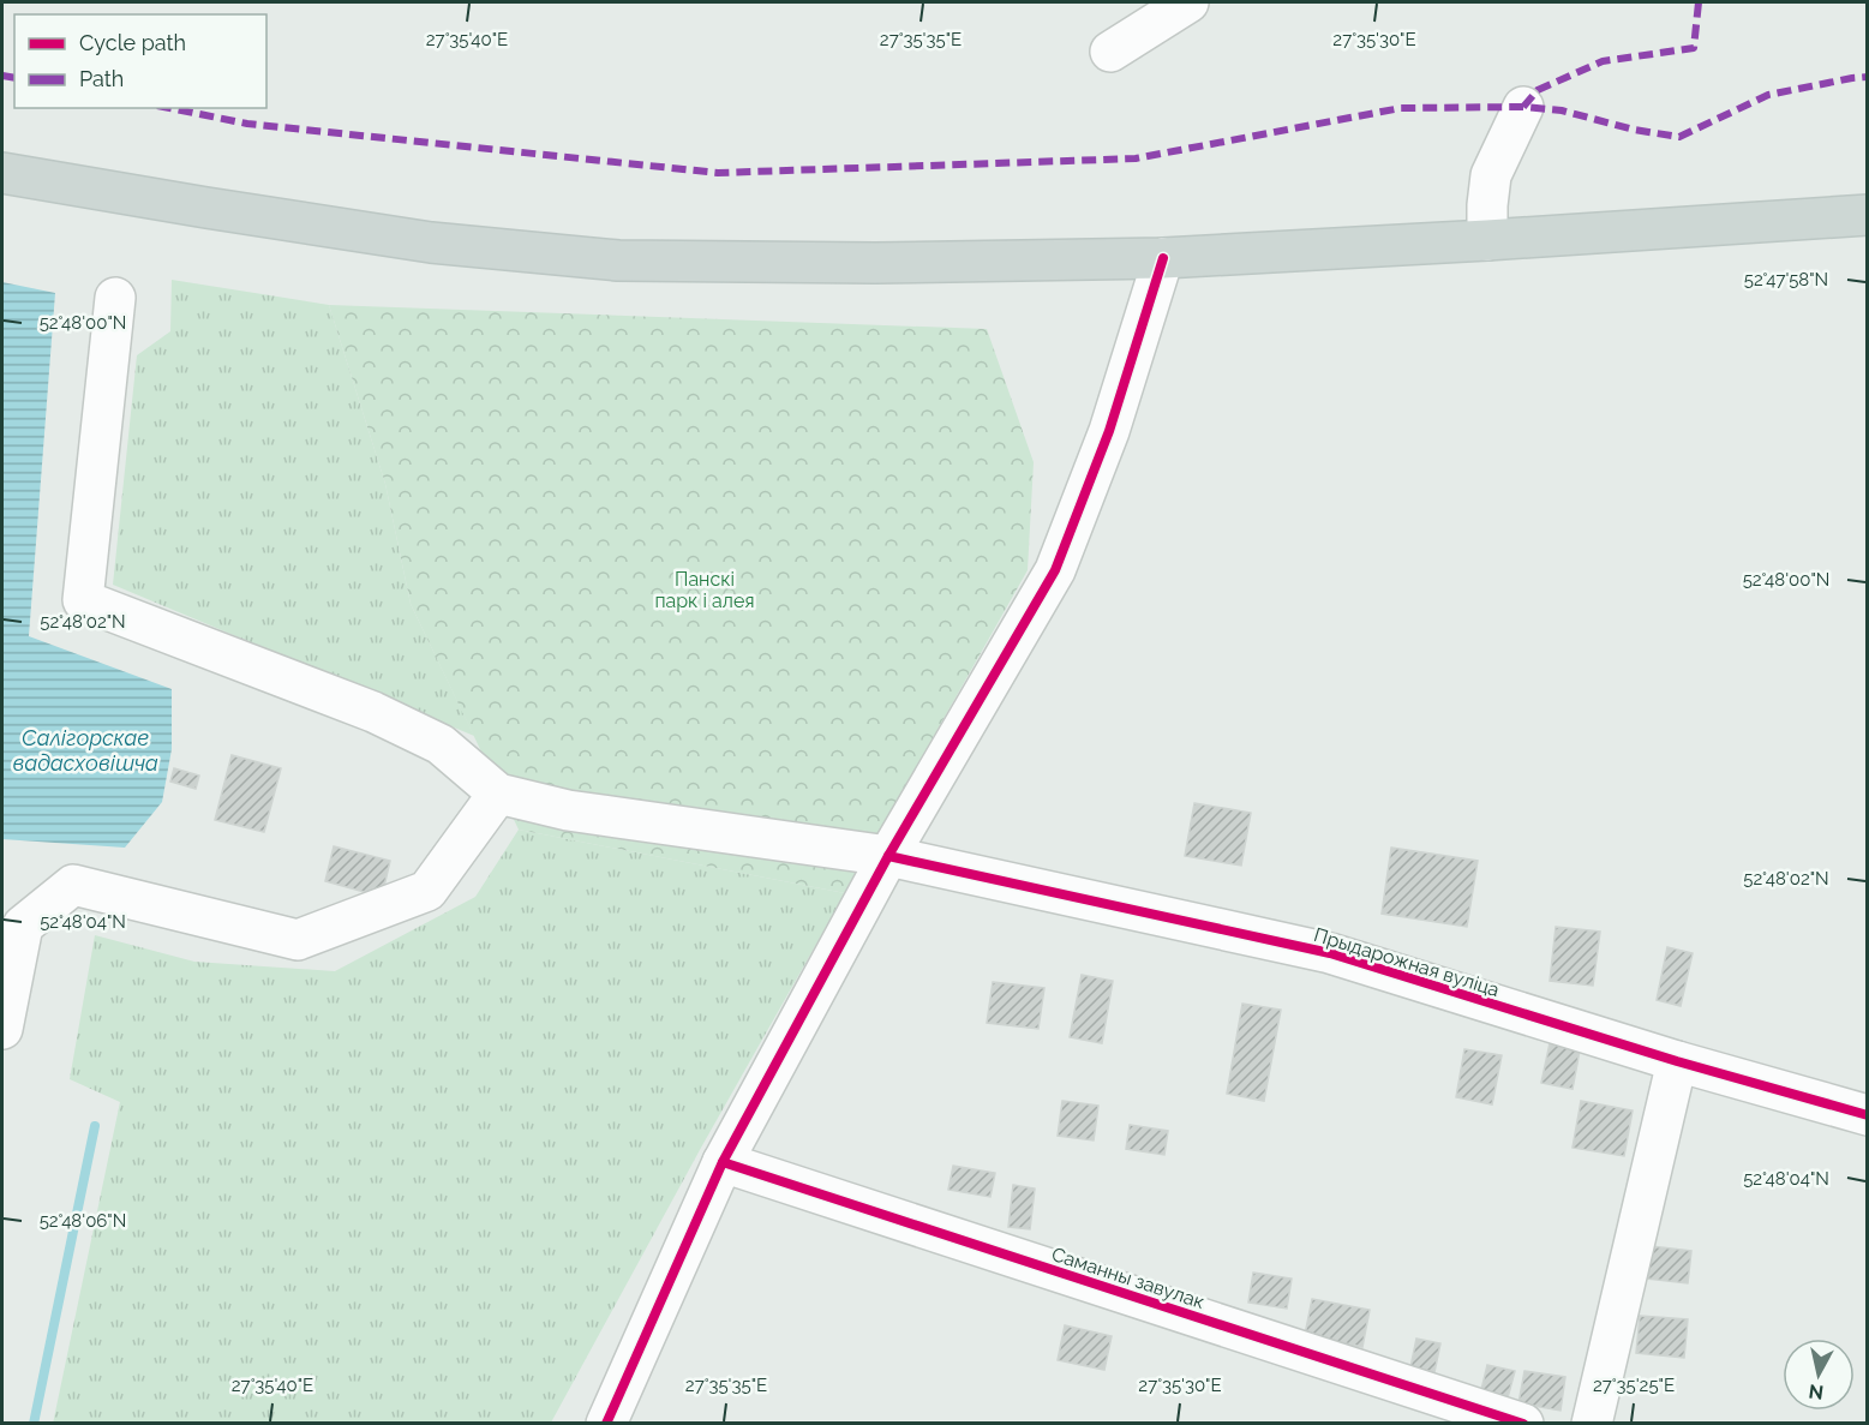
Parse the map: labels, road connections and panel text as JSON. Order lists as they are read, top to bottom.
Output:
{
  "streets": {
    "street": ["Прыдарожная вуліца", "Саманны завулак"]
  },
  "water": ["Салігорскае вадасховішча"],
  "parks": ["Панскі парк і алея"],
  "legend": ["Cycle path", "Path"],
  "north": "bottom",
  "coordinates": [
    "27°35'40\"E",
    "27°35'35\"E",
    "27°35'30\"E",
    "52°47'58\"N",
    "52°48'00\"N",
    "52°48'02\"N",
    "52°48'04\"N",
    "52°48'06\"N",
    "27°35'25\"E"
  ]
}
